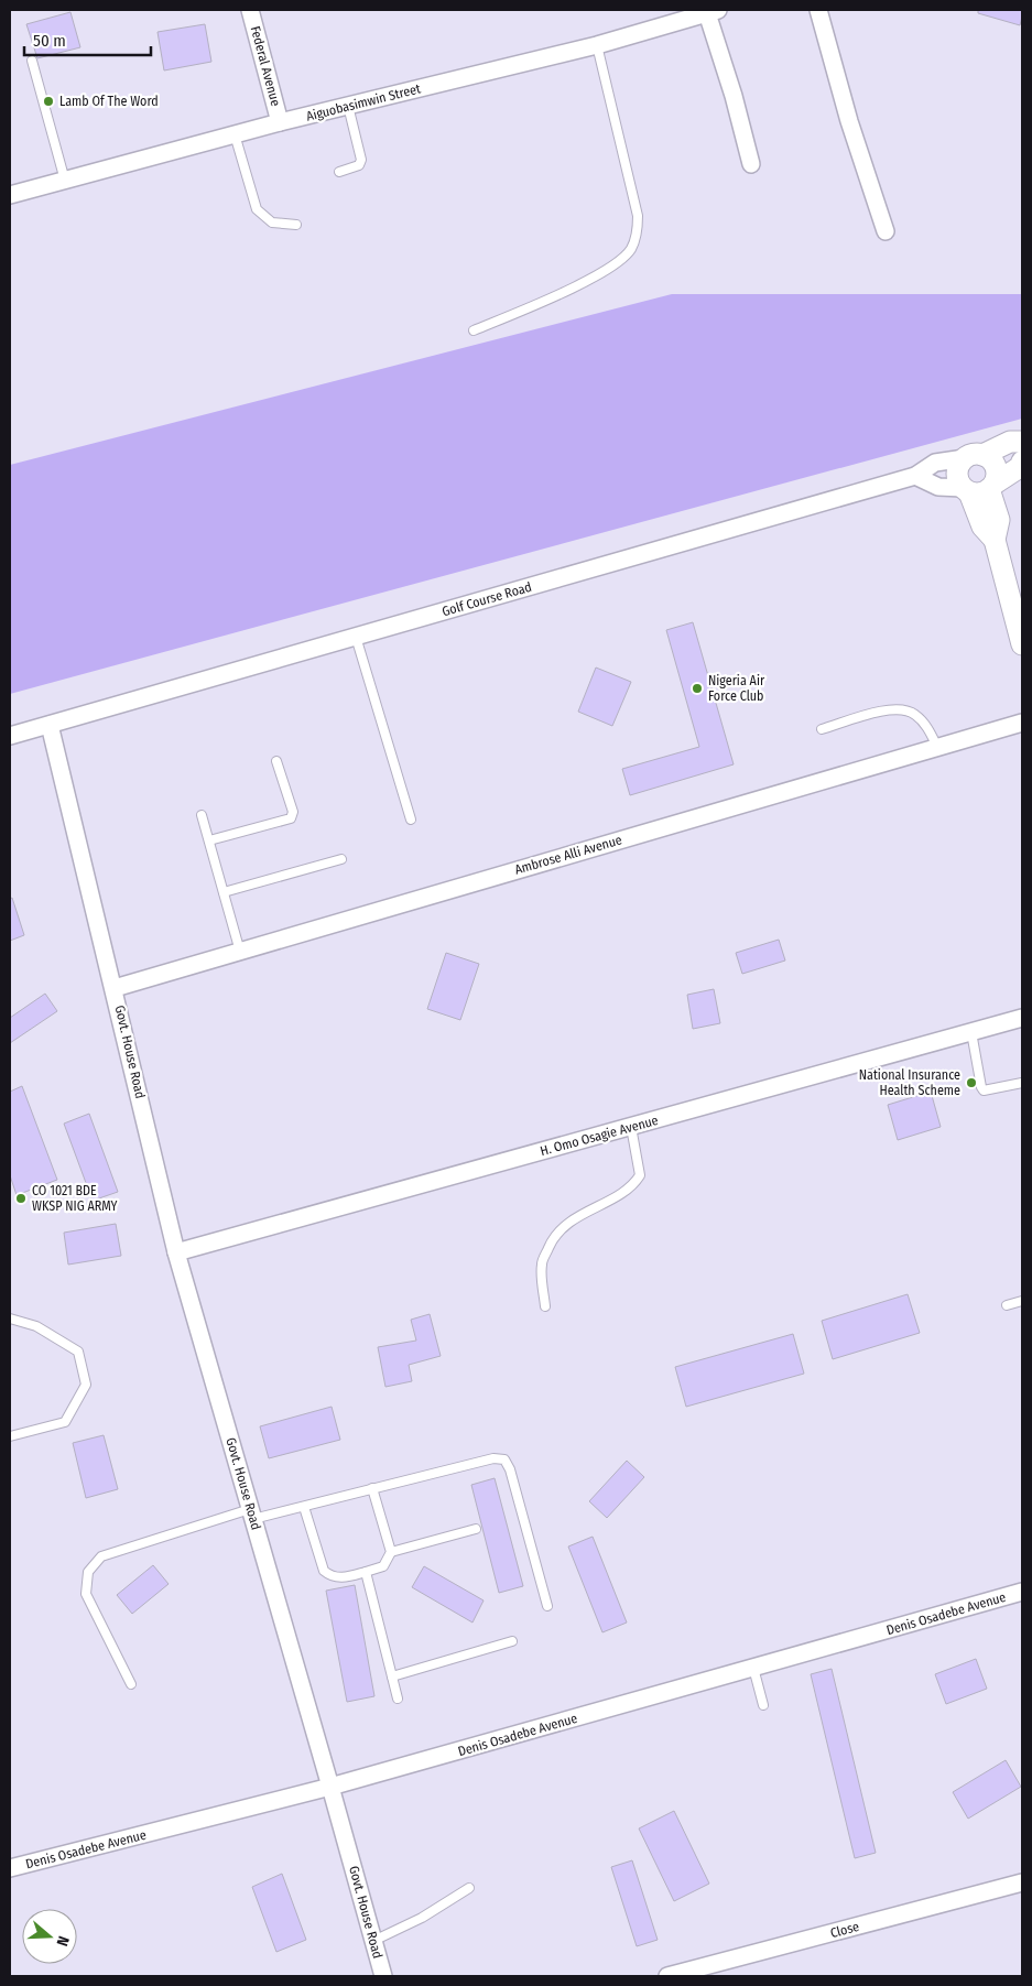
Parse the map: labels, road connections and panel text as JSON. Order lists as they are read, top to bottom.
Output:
{
  "streets": {
    "street": [
      "Federal Avenue",
      "Aiguobasimwin Street",
      "Golf Course Road",
      "Ambrose Alli Avenue",
      "Govt. House Road",
      "H. Omo Osagie Avenue",
      "Denis Osadebe Avenue",
      "Close"
    ]
  },
  "crossings": [
    ["Federal Avenue", "Aiguobasimwin Street"],
    ["Golf Course Road", "Govt. House Road"],
    ["Ambrose Alli Avenue", "Govt. House Road"],
    ["Govt. House Road", "H. Omo Osagie Avenue"],
    ["Govt. House Road", "Denis Osadebe Avenue"]
  ],
  "places": [
    "Lamb Of The Word",
    "Nigeria Air Force Club",
    "National Insurance Health Scheme",
    "CO 1021 BDE WKSP NIG ARMY"
  ],
  "scale_bar": "50 m",
  "north": "right"
}
